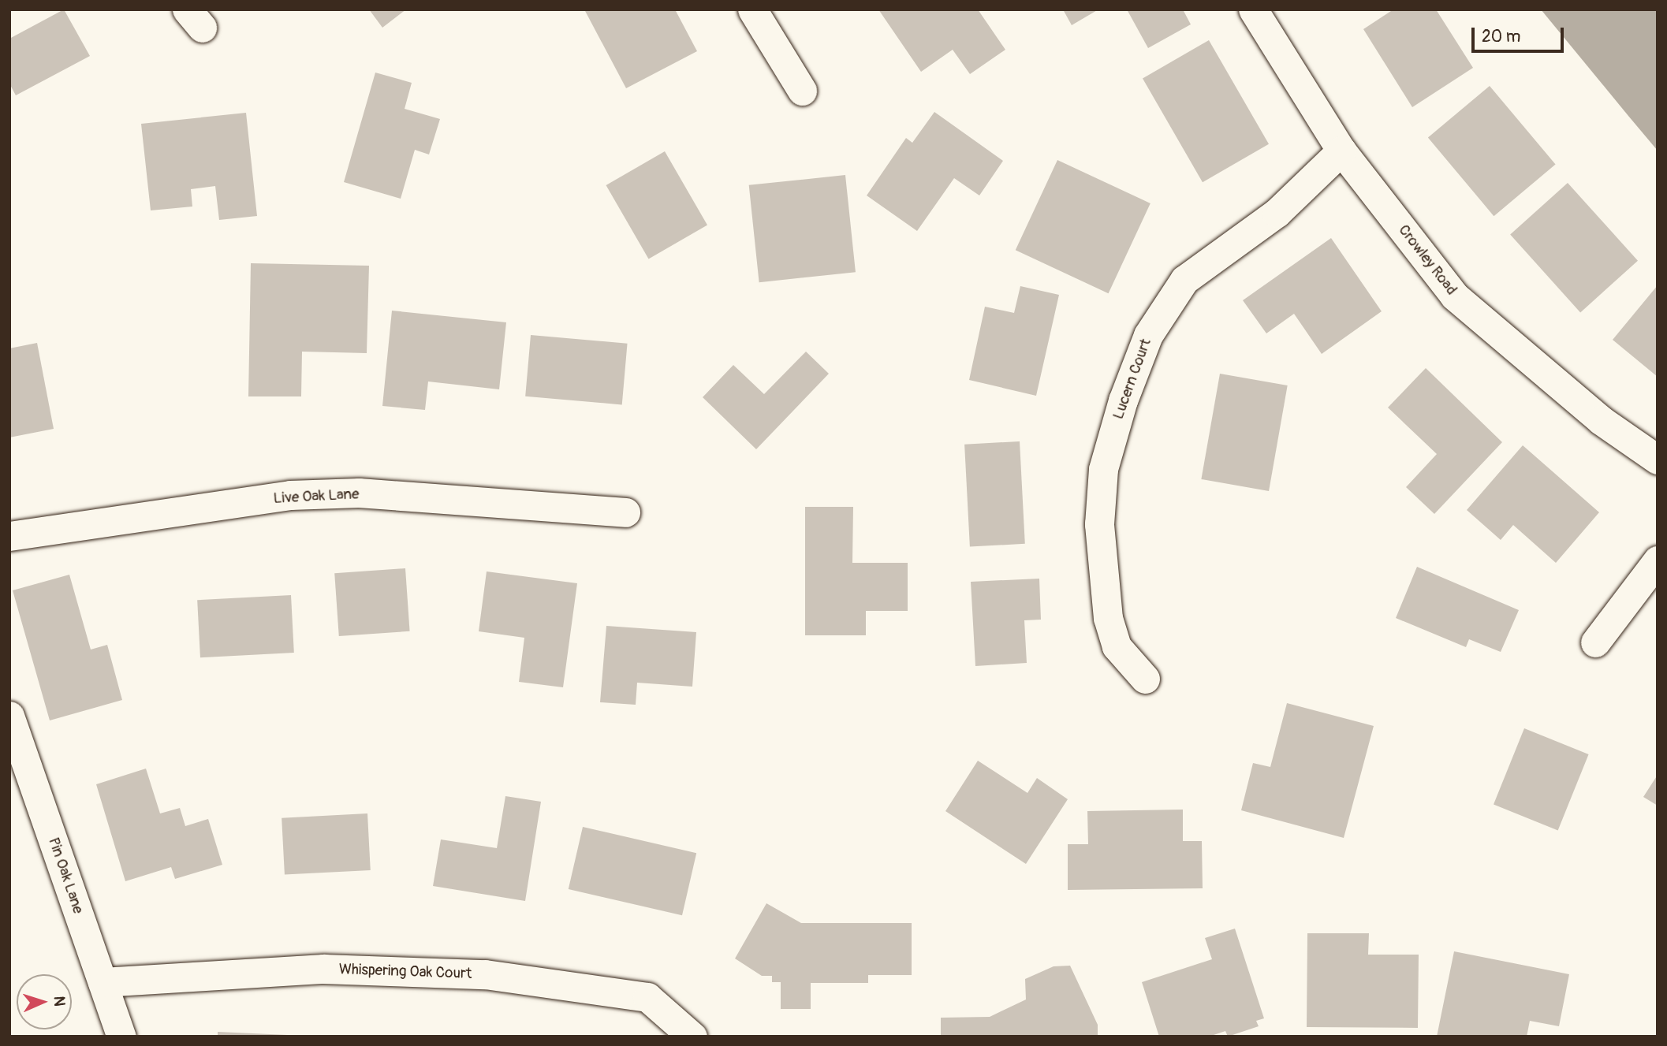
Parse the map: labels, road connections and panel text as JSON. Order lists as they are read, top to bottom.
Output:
{
  "streets": {
    "street": [
      "Crowley Road",
      "Lucern Court",
      "Live Oak Lane",
      "Pin Oak Lane",
      "Whispering Oak Court"
    ]
  },
  "crossings": [
    ["Crowley Road", "Lucern Court"],
    ["Pin Oak Lane", "Whispering Oak Court"]
  ],
  "scale_bar": "20 m",
  "north": "right"
}
